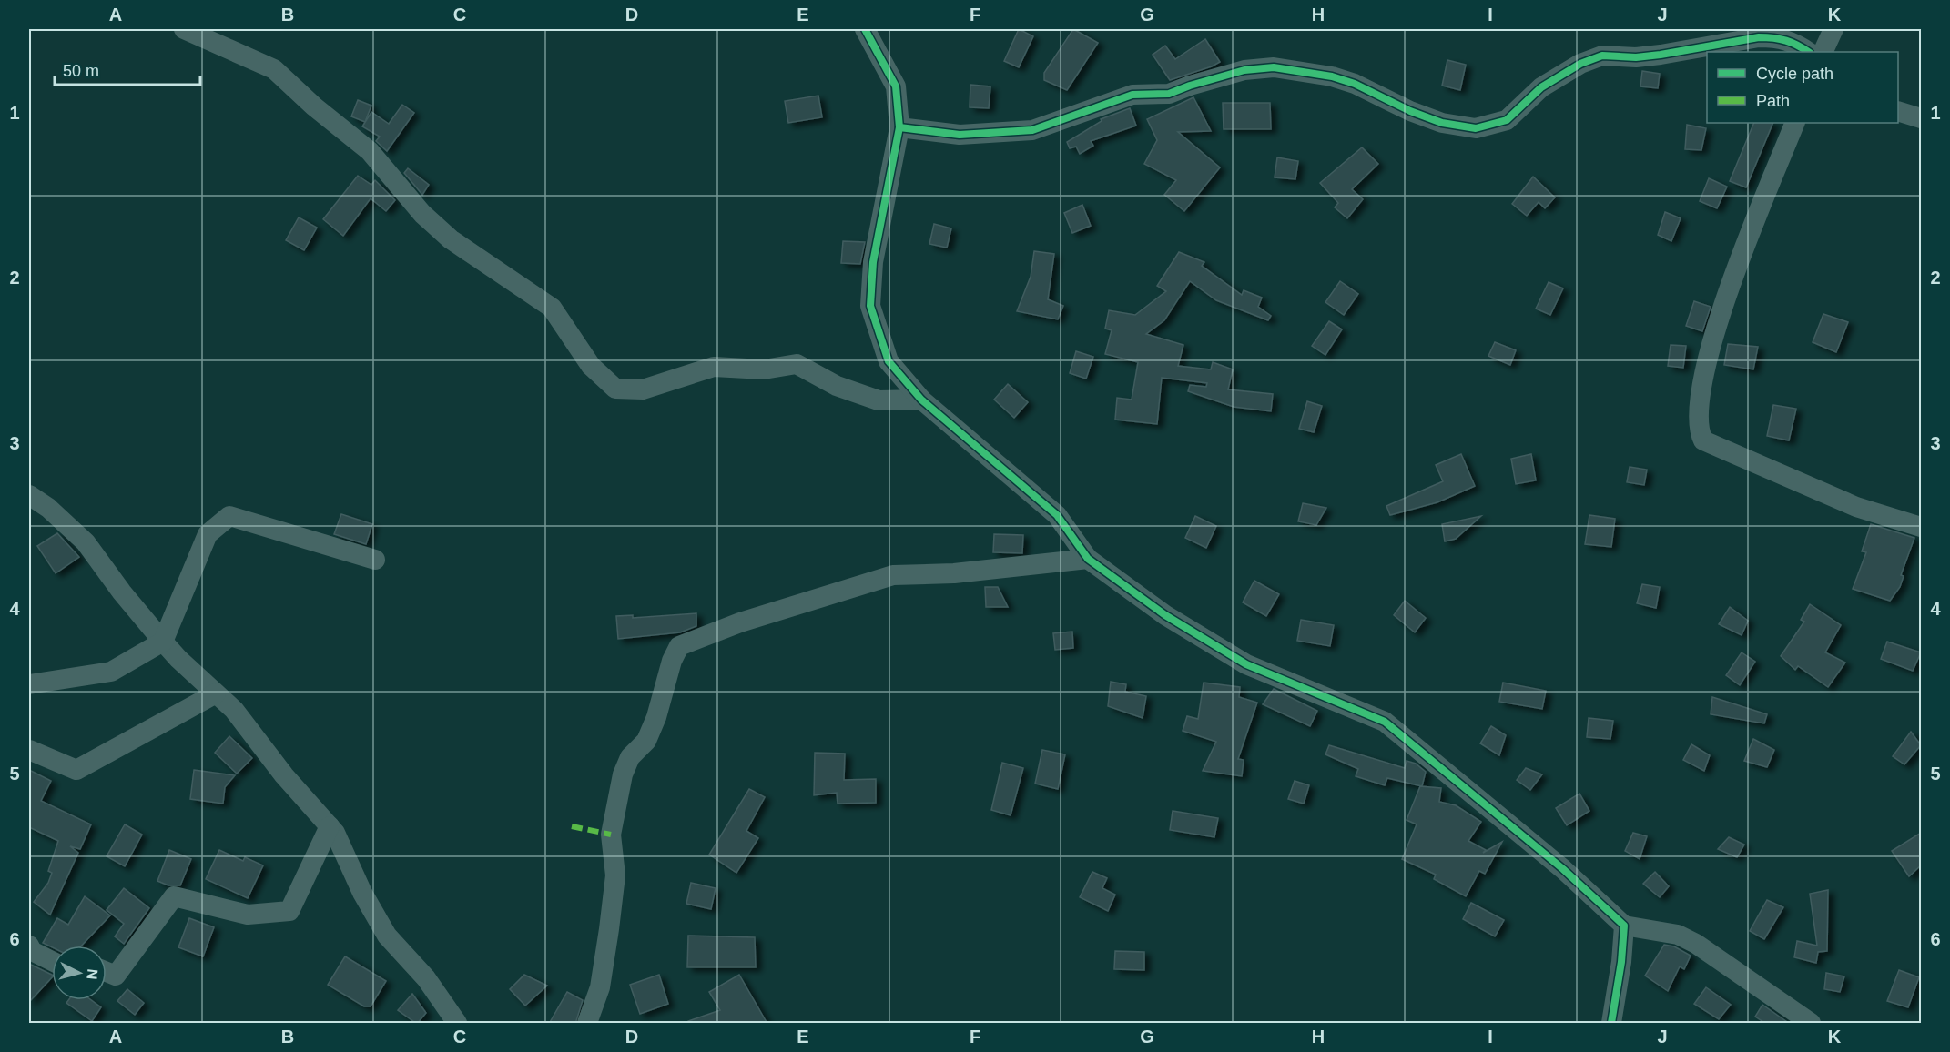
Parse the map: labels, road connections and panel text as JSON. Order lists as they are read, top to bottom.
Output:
{
  "legend": ["Cycle path", "Path"],
  "scale_bar": "50 m",
  "north": "right",
  "grid": {
    "columns": [
      "A",
      "B",
      "C",
      "D",
      "E",
      "F",
      "G",
      "H",
      "I",
      "J",
      "K"
    ],
    "rows": [
      "1",
      "2",
      "3",
      "4",
      "5",
      "6"
    ]
  }
}
